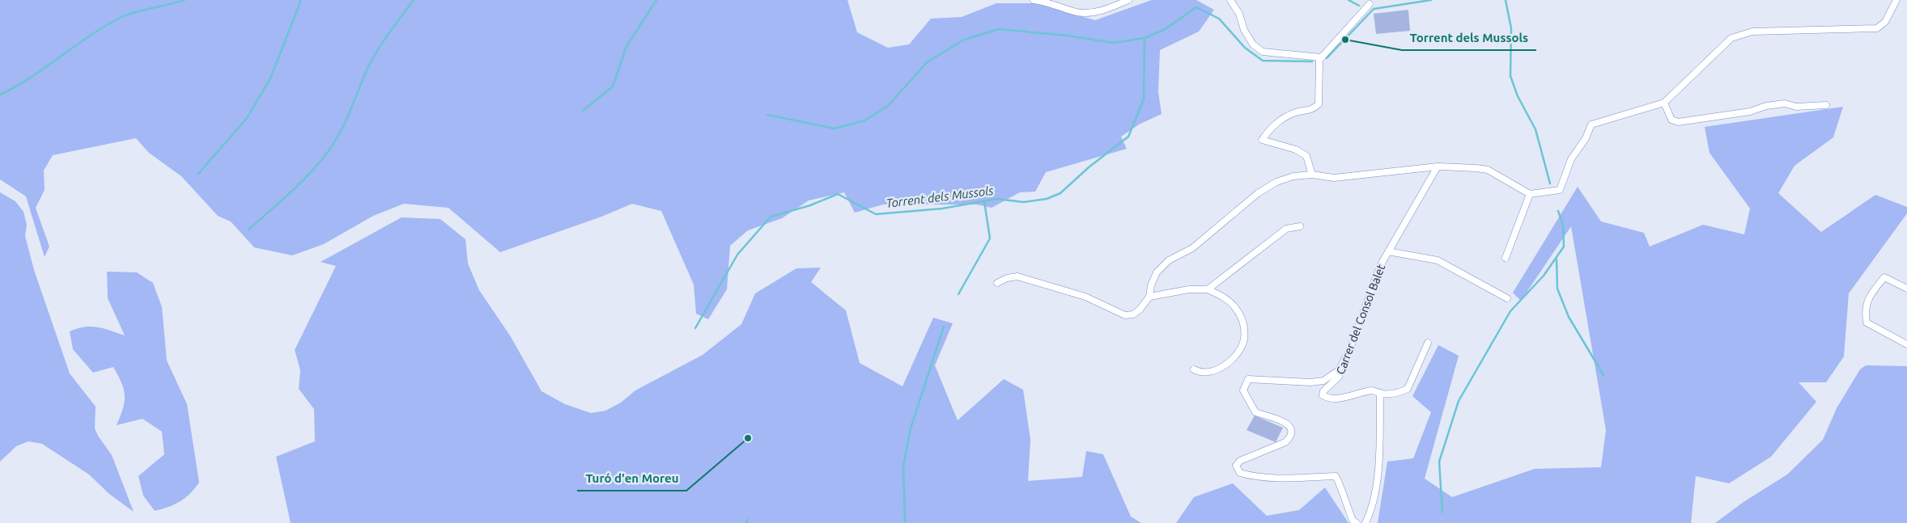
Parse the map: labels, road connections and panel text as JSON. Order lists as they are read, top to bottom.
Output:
{
  "streets": {
    "street": ["Carrer del Consol Balet"]
  },
  "water": ["Torrent dels Mussols"],
  "places": ["Torrent dels Mussols", "Turó d'en Moreu"]
}
